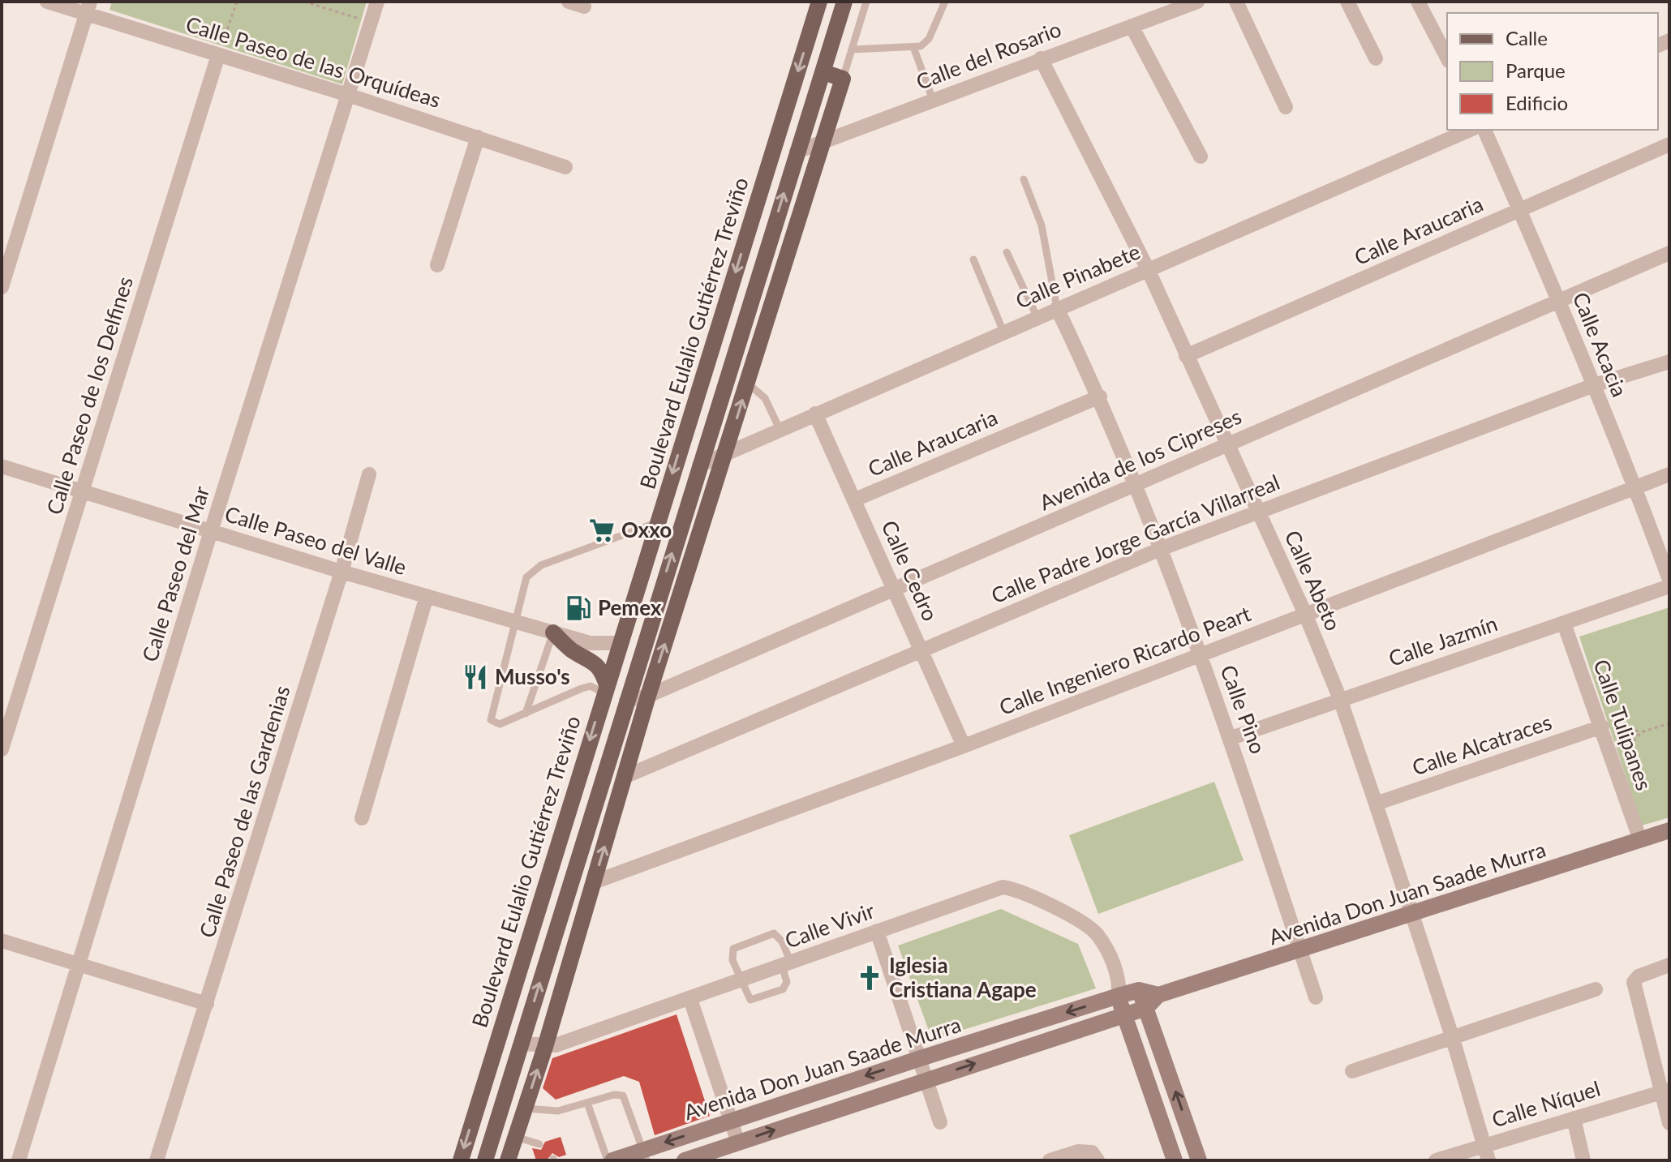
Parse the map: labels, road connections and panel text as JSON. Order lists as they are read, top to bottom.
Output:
{
  "streets": {
    "main road": ["Boulevard Eulalio Gutiérrez Treviño"],
    "street": [
      "Calle del Rosario",
      "Calle Paseo de las Orquídeas",
      "Calle Araucaria",
      "Calle Pinabete",
      "Calle Acacia",
      "Calle Paseo de los Delfines",
      "Avenida de los Cipreses",
      "Calle Padre Jorge García Villarreal",
      "Calle Paseo del Valle",
      "Calle Cedro",
      "Calle Paseo del Mar",
      "Calle Abeto",
      "Calle Jazmín",
      "Calle Ingeniero Ricardo Peart",
      "Calle Pino",
      "Calle Tulipanes",
      "Calle Alcatraces",
      "Calle Paseo de las Gardenias",
      "Avenida Don Juan Saade Murra",
      "Calle Vivir",
      "Calle Níquel"
    ]
  },
  "crossings": [
    ["Calle del Rosario", "Boulevard Eulalio Gutiérrez Treviño"],
    ["Calle del Rosario", "Calle Abeto"],
    ["Calle Paseo de las Orquídeas", "Calle Paseo de los Delfines"],
    ["Calle Paseo de las Orquídeas", "Calle Paseo del Mar"],
    ["Calle Araucaria", "Calle Acacia"],
    ["Calle Araucaria", "Calle Cedro"],
    ["Calle Araucaria", "Calle Abeto"],
    ["Calle Araucaria", "Calle Pino"],
    ["Calle Pinabete", "Boulevard Eulalio Gutiérrez Treviño"],
    ["Calle Pinabete", "Calle Cedro"],
    ["Calle Pinabete", "Calle Abeto"],
    ["Calle Pinabete", "Calle Pino"],
    ["Boulevard Eulalio Gutiérrez Treviño", "Avenida de los Cipreses"],
    ["Boulevard Eulalio Gutiérrez Treviño", "Calle Paseo del Valle"],
    ["Boulevard Eulalio Gutiérrez Treviño", "Calle Vivir"],
    ["Calle Acacia", "Avenida de los Cipreses"],
    ["Calle Acacia", "Calle Padre Jorge García Villarreal"],
    ["Calle Acacia", "Calle Ingeniero Ricardo Peart"],
    ["Calle Paseo de los Delfines", "Calle Paseo del Valle"],
    ["Avenida de los Cipreses", "Calle Cedro"],
    ["Avenida de los Cipreses", "Calle Abeto"],
    ["Avenida de los Cipreses", "Calle Pino"],
    ["Calle Padre Jorge García Villarreal", "Calle Cedro"],
    ["Calle Padre Jorge García Villarreal", "Calle Abeto"],
    ["Calle Padre Jorge García Villarreal", "Calle Pino"],
    ["Calle Paseo del Valle", "Calle Paseo del Mar"],
    ["Calle Paseo del Valle", "Calle Paseo de las Gardenias"],
    ["Calle Cedro", "Calle Ingeniero Ricardo Peart"],
    ["Calle Abeto", "Calle Jazmín"],
    ["Calle Abeto", "Calle Ingeniero Ricardo Peart"],
    ["Calle Abeto", "Calle Alcatraces"],
    ["Calle Abeto", "Avenida Don Juan Saade Murra"],
    ["Calle Abeto", "Calle Níquel"],
    ["Calle Jazmín", "Calle Pino"],
    ["Calle Jazmín", "Calle Tulipanes"],
    ["Calle Ingeniero Ricardo Peart", "Calle Pino"],
    ["Calle Pino", "Avenida Don Juan Saade Murra"],
    ["Calle Tulipanes", "Calle Alcatraces"],
    ["Calle Tulipanes", "Avenida Don Juan Saade Murra"],
    ["Avenida Don Juan Saade Murra", "Calle Vivir"]
  ],
  "places": {
    "supermarket": ["Oxxo"],
    "fuel station": ["Pemex"],
    "restaurant": ["Musso's"],
    "church": ["Iglesia Cristiana Agape"]
  },
  "legend": ["Calle", "Parque", "Edificio"]
}
